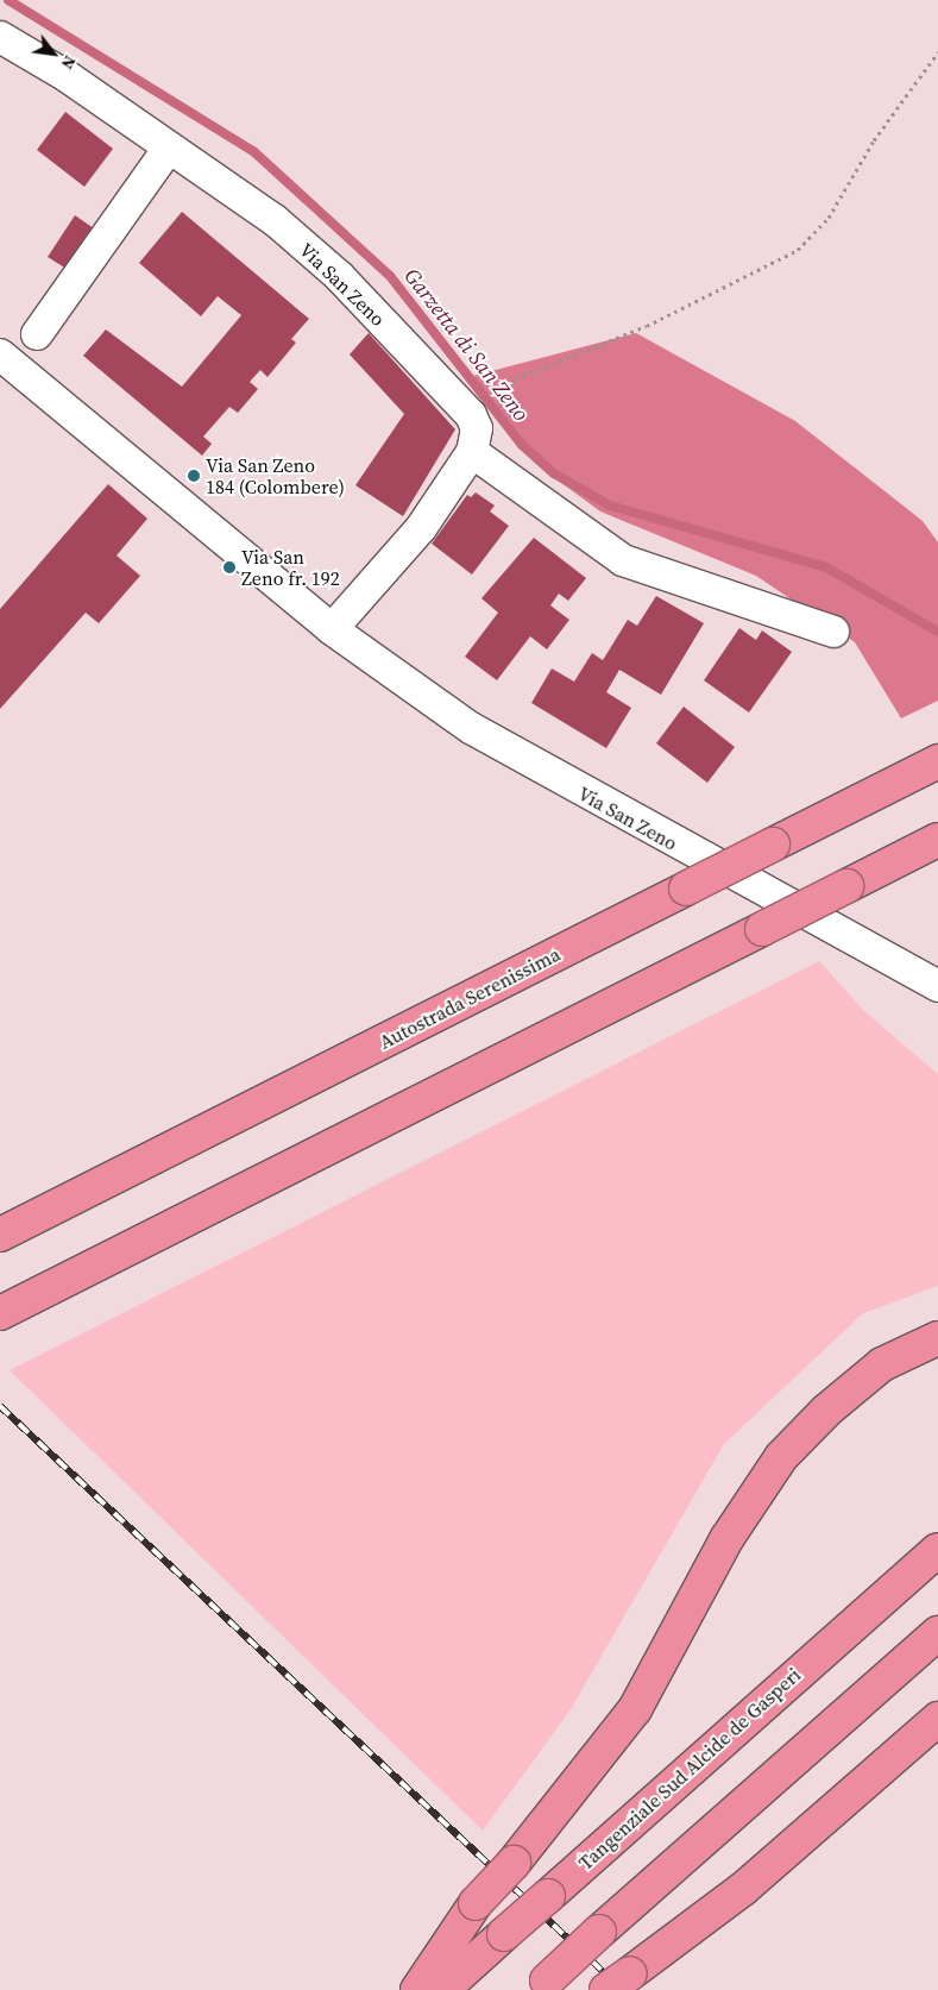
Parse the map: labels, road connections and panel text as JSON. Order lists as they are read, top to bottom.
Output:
{
  "streets": {
    "highway": ["Autostrada Serenissima", "Tangenziale Sud Alcide de Gasperi"],
    "street": ["Via San Zeno"]
  },
  "water": ["Garzetta di San Zeno"],
  "places": ["Via San Zeno 184 (Colombere)", "Via San Zeno fr. 192"],
  "north": "bottom right"
}
